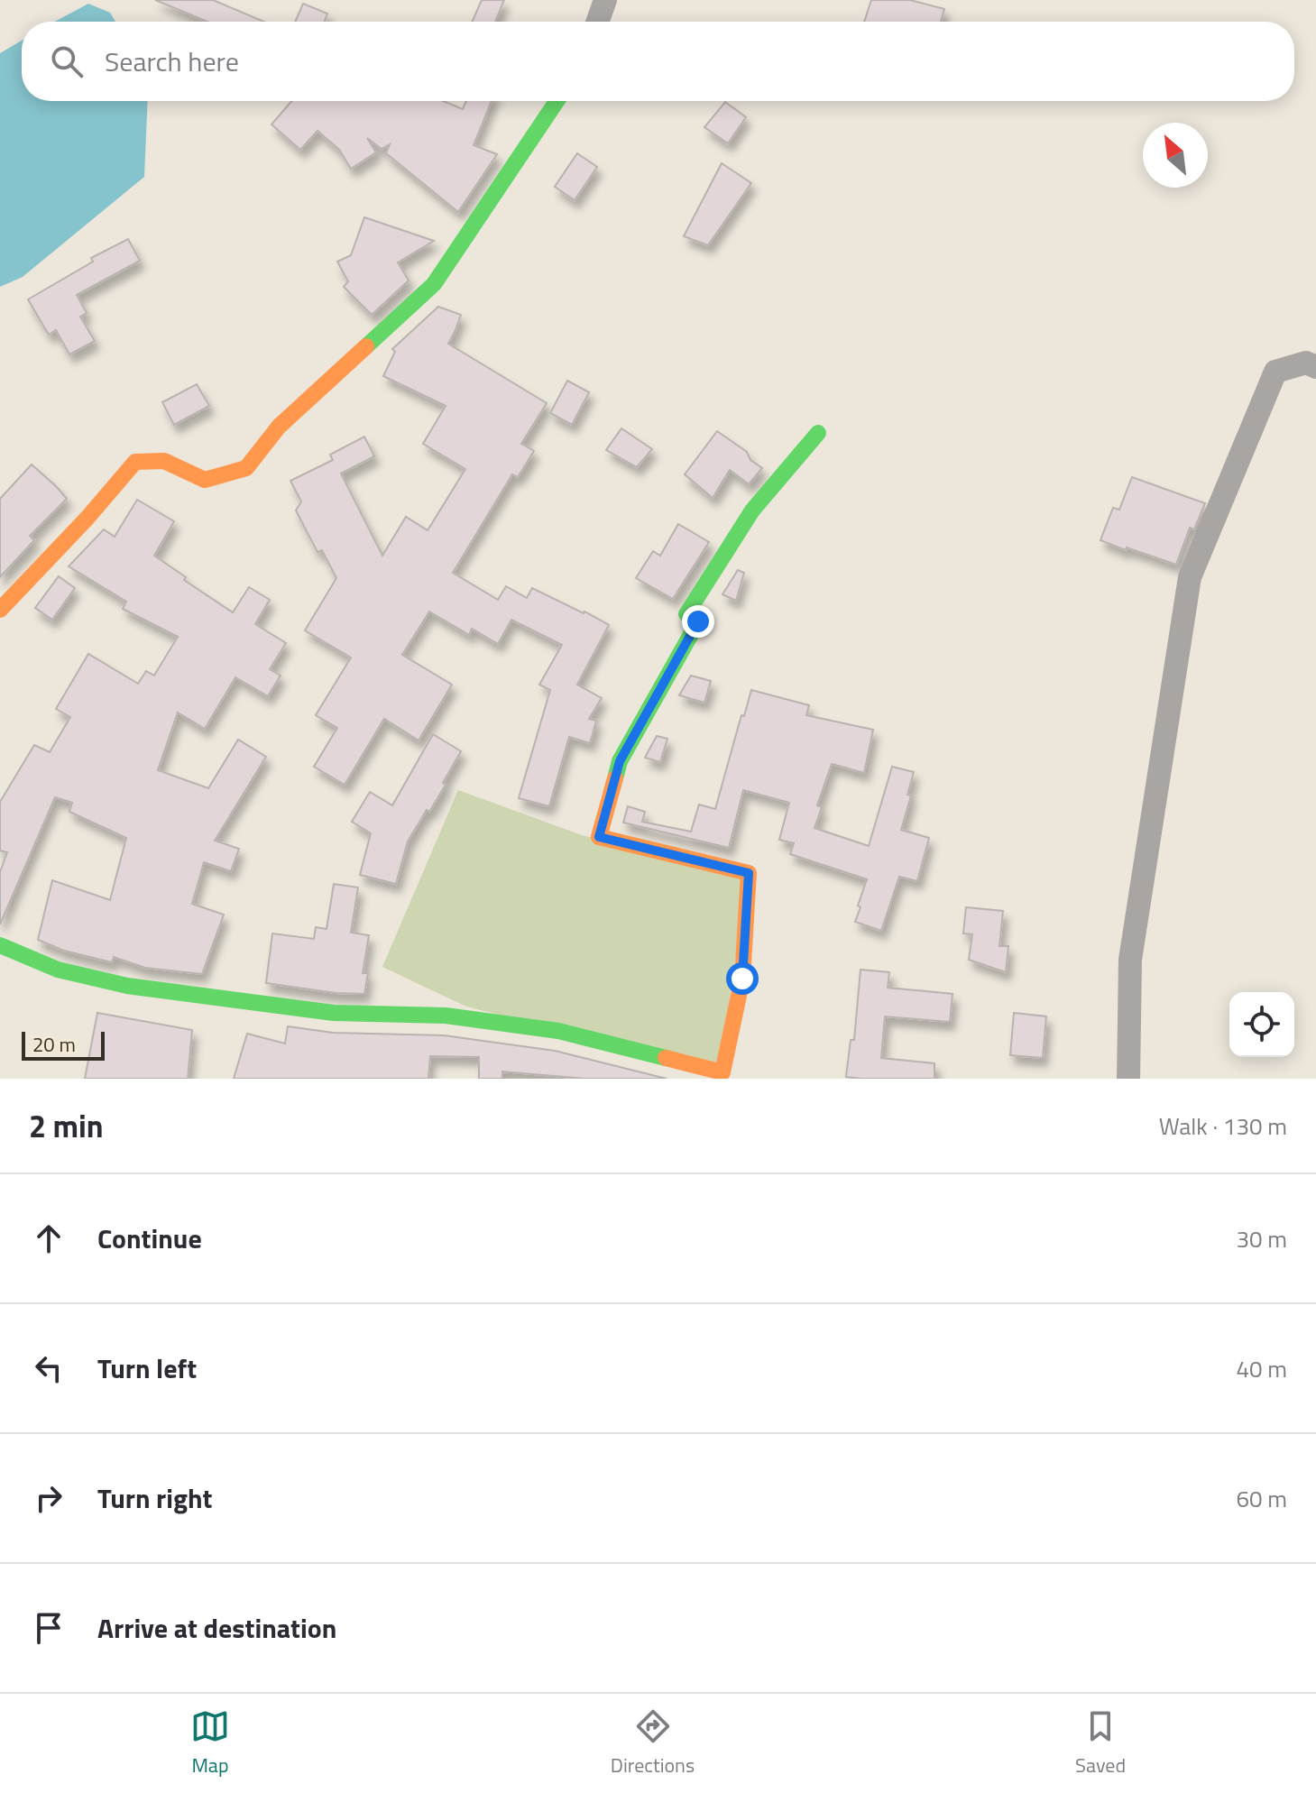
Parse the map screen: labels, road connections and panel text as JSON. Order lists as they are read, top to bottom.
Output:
{
  "scale_bar": "20 m",
  "north": "top left",
  "page": {
    "search": "Search here",
    "scale": "20 m",
    "heading": ["2 min", "Walk · 130 m"],
    "list": [
      ["Continue", "30 m"],
      ["Turn left", "40 m"],
      ["Turn right", "60 m"],
      "Arrive at destination"
    ],
    "nav": ["Map", "Directions", "Saved"]
  }
}
